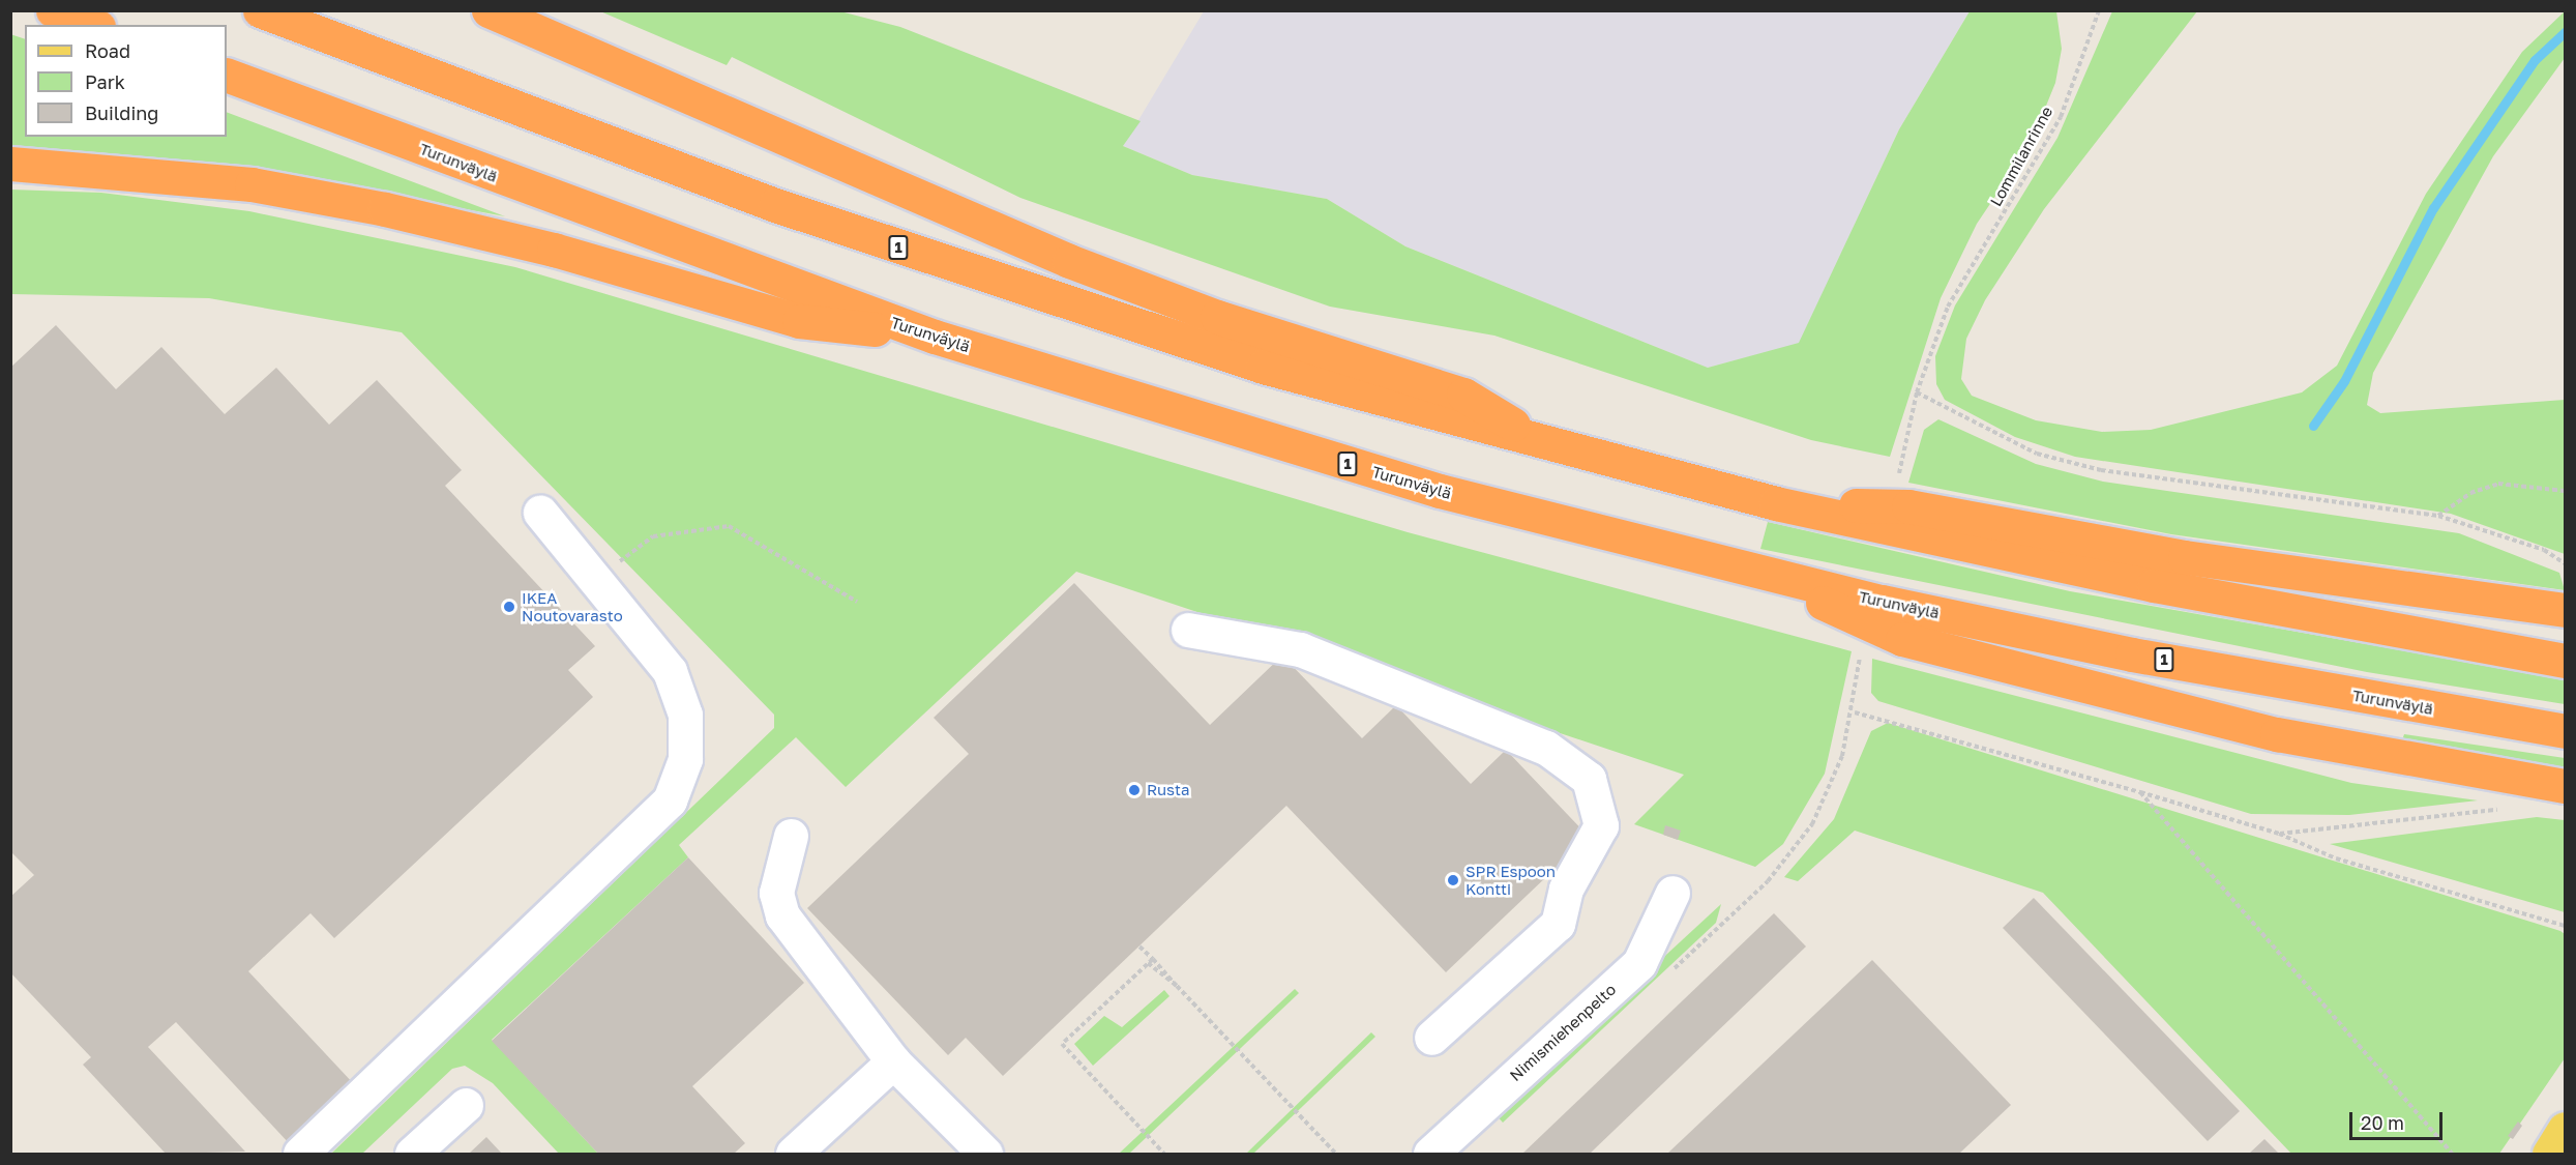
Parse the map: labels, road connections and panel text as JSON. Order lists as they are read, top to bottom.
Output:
{
  "streets": {
    "highway": ["Turunväylä", "1"],
    "street": ["Nimismiehenpelto"],
    "path": ["Lommilanrinne"]
  },
  "places": ["IKEA Noutovarasto", "Rusta", "SPR Espoon Kontti"],
  "legend": ["Road", "Park", "Building"],
  "scale_bar": "20 m"
}
